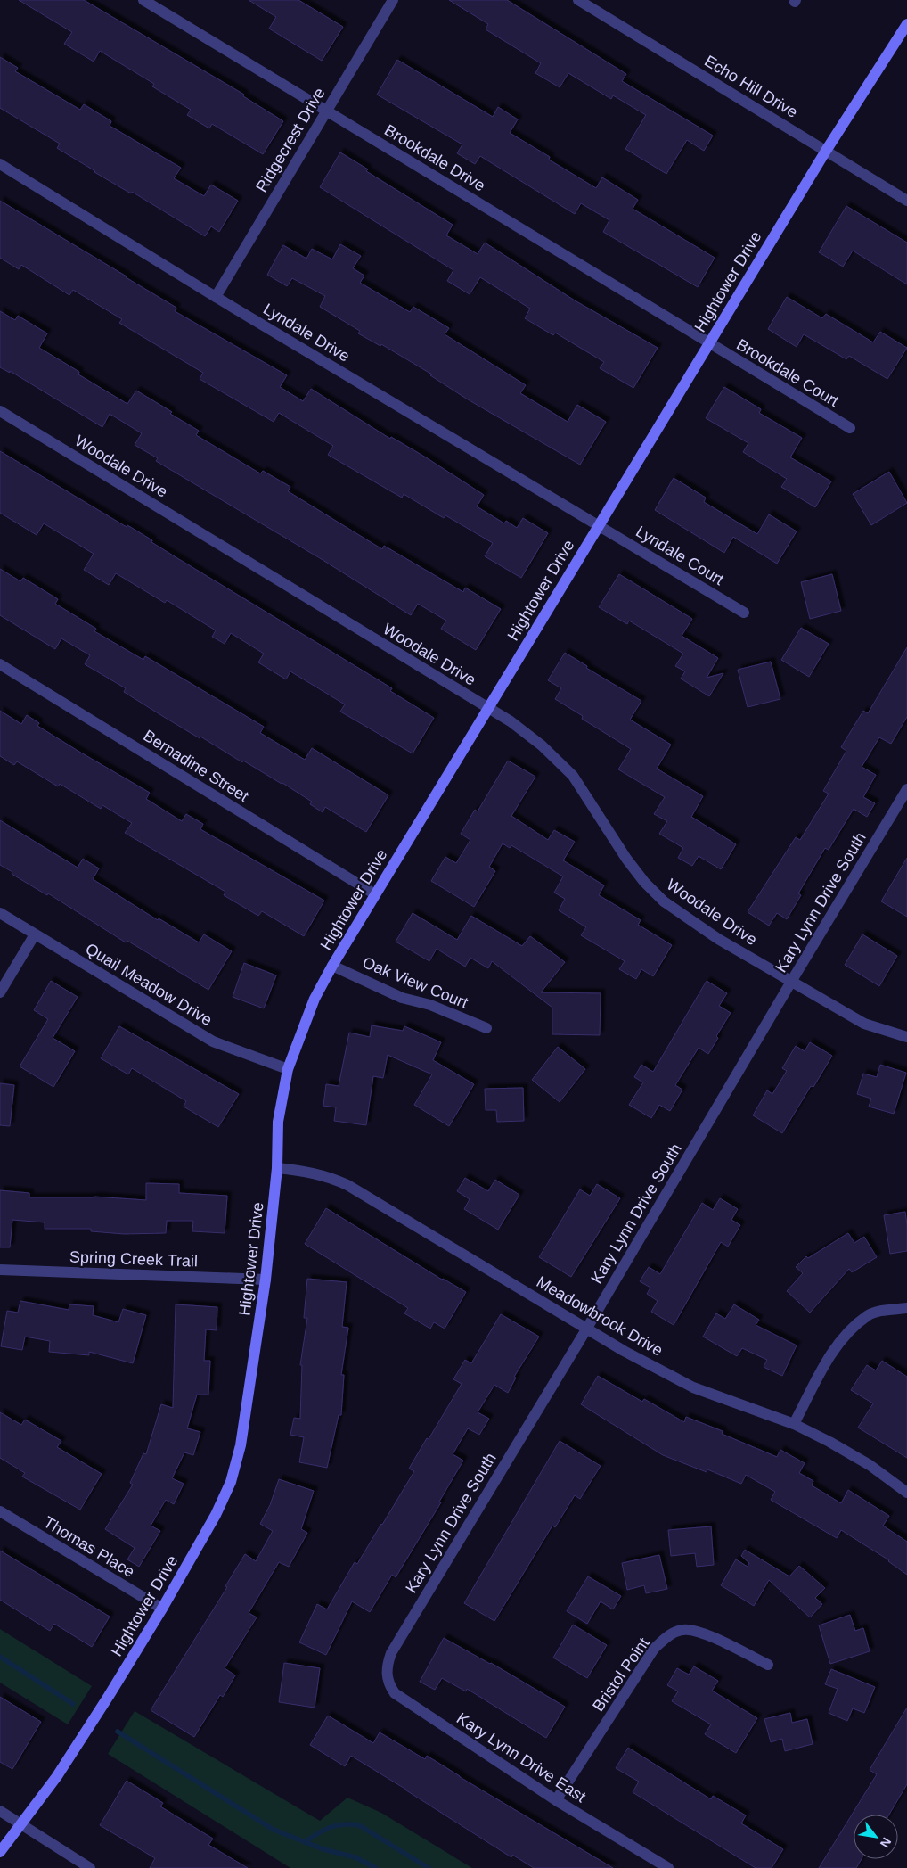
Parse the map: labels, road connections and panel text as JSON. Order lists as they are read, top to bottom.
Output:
{
  "streets": {
    "main road": ["Hightower Drive"],
    "street": [
      "Echo Hill Drive",
      "Ridgecrest Drive",
      "Brookdale Drive",
      "Lyndale Drive",
      "Brookdale Court",
      "Woodale Drive",
      "Lyndale Court",
      "Bernadine Street",
      "Kary Lynn Drive South",
      "Oak View Court",
      "Quail Meadow Drive",
      "Spring Creek Trail",
      "Meadowbrook Drive",
      "Thomas Place",
      "Bristol Point",
      "Kary Lynn Drive East"
    ]
  },
  "crossings": [
    ["Echo Hill Drive", "Hightower Drive"],
    ["Ridgecrest Drive", "Brookdale Drive"],
    ["Ridgecrest Drive", "Lyndale Drive"],
    ["Brookdale Drive", "Hightower Drive"],
    ["Brookdale Drive", "Brookdale Court"],
    ["Hightower Drive", "Lyndale Drive"],
    ["Hightower Drive", "Brookdale Court"],
    ["Hightower Drive", "Woodale Drive"],
    ["Hightower Drive", "Lyndale Court"],
    ["Hightower Drive", "Bernadine Street"],
    ["Hightower Drive", "Oak View Court"],
    ["Hightower Drive", "Quail Meadow Drive"],
    ["Hightower Drive", "Spring Creek Trail"],
    ["Hightower Drive", "Meadowbrook Drive"],
    ["Hightower Drive", "Thomas Place"],
    ["Lyndale Drive", "Lyndale Court"],
    ["Woodale Drive", "Kary Lynn Drive South"],
    ["Kary Lynn Drive South", "Meadowbrook Drive"],
    ["Kary Lynn Drive South", "Kary Lynn Drive East"],
    ["Bristol Point", "Kary Lynn Drive East"]
  ],
  "north": "bottom right"
}
